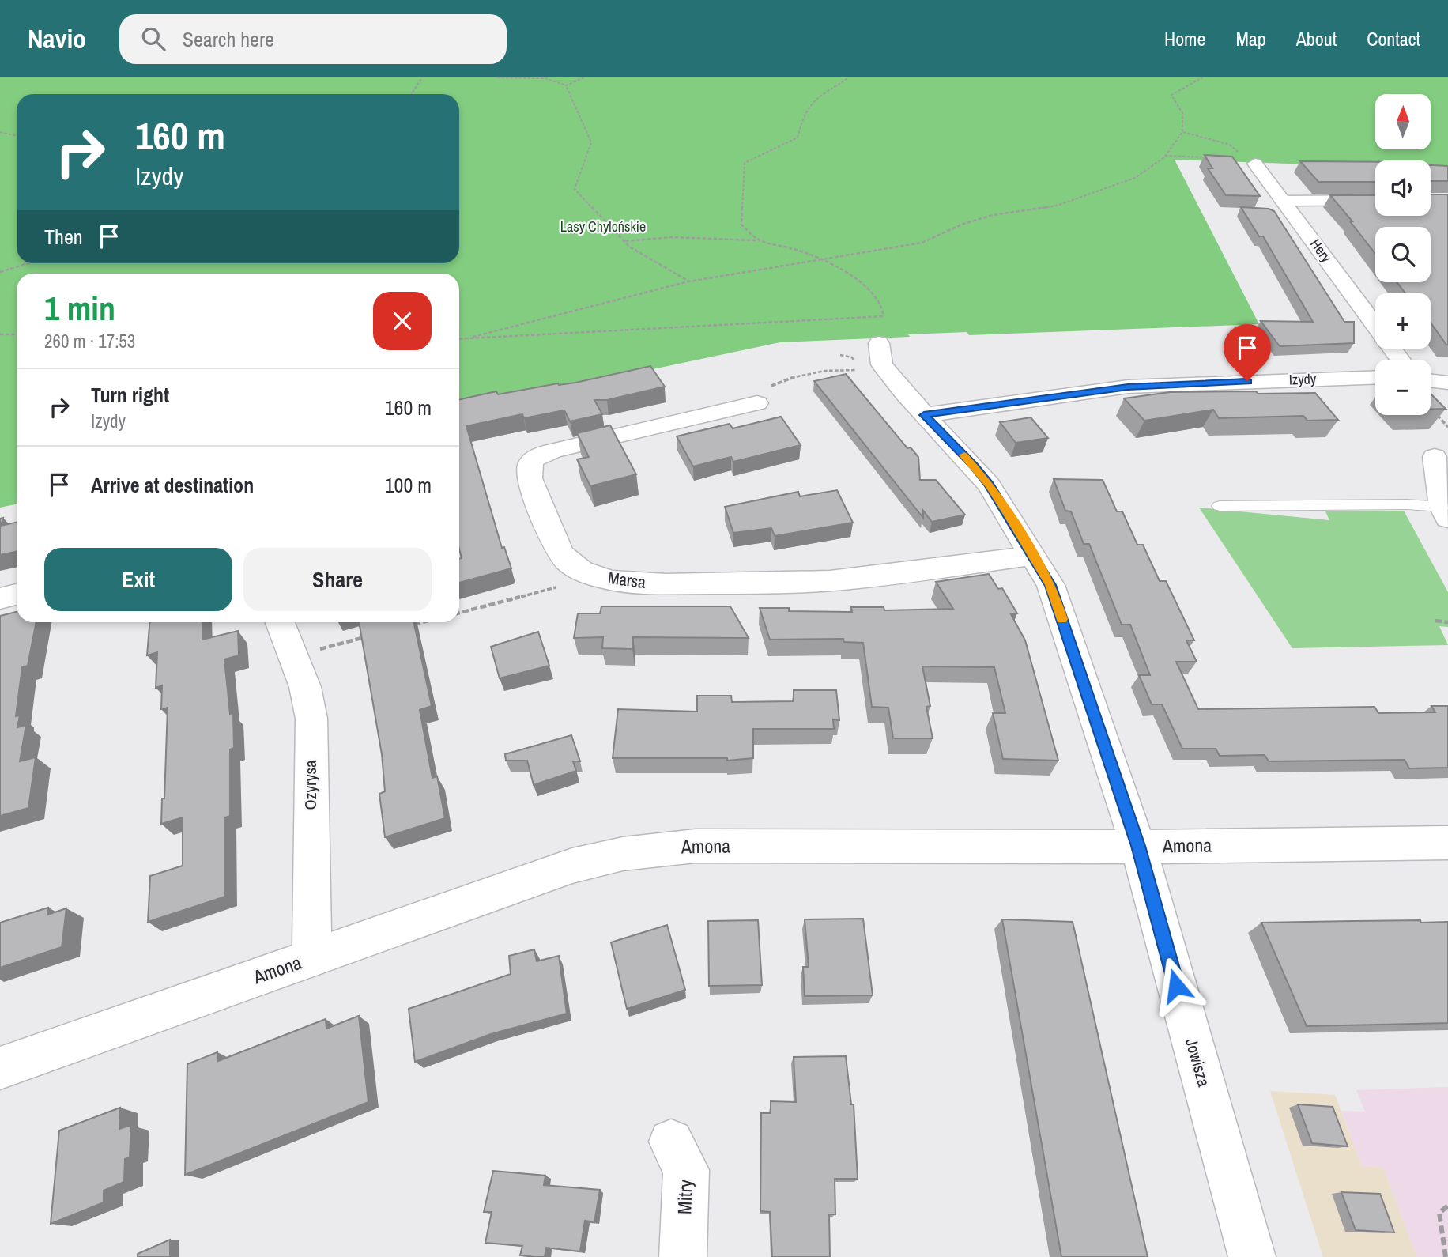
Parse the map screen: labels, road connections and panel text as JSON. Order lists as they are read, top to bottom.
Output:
{
  "streets": {
    "street": [
      "Hery",
      "Izydy",
      "Marsa",
      "Ozyrysa",
      "Amona",
      "Jowisza",
      "Mitry"
    ]
  },
  "crossings": [
    ["Izydy", "Jowisza"],
    ["Marsa", "Jowisza"],
    ["Ozyrysa", "Amona"],
    ["Amona", "Jowisza"]
  ],
  "parks": ["Lasy Chylońskie"],
  "north": "top",
  "page": {
    "header": "Navio",
    "search": "Search here",
    "nav": [
      "Home",
      "Map",
      "About",
      "Contact"
    ],
    "map_buttons": ["+", "−"],
    "turn": ["160 m", "Izydy"],
    "then": "Then",
    "heading": ["1 min", "260 m · 17:53"],
    "list": [
      {
        "name": "Turn right",
        "note": "Izydy",
        "value": "160 m"
      },
      {
        "name": "Arrive at destination",
        "value": "100 m"
      }
    ],
    "buttons": ["Exit", "Share"]
  }
}
